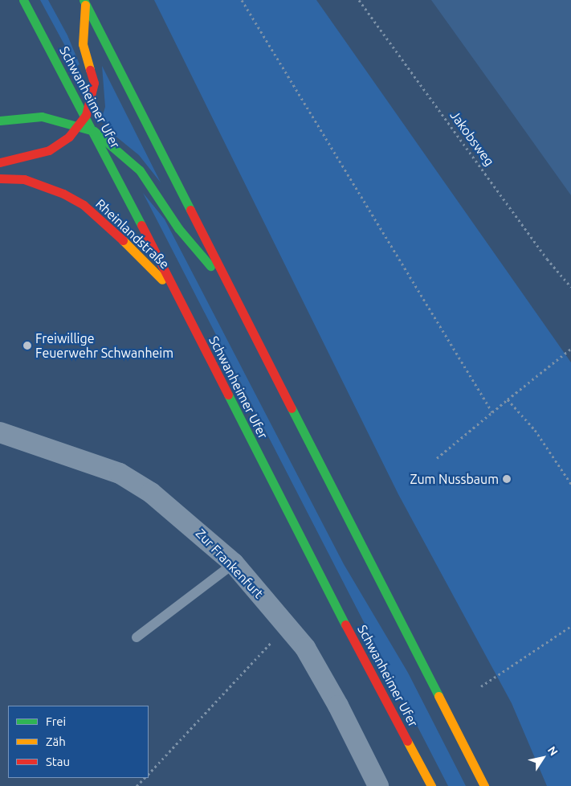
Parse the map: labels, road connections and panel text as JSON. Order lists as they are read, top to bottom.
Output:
{
  "streets": {
    "main road": ["Schwanheimer Ufer", "Rheinlandstraße"],
    "street": ["Zur Frankenfurt"],
    "path": ["Jakobsweg"]
  },
  "crossings": [
    ["Schwanheimer Ufer", "Rheinlandstraße"]
  ],
  "places": ["Freiwillige Feuerwehr Schwanheim", "Zum Nussbaum"],
  "legend": ["Frei", "Zäh", "Stau"],
  "north": "top right"
}
